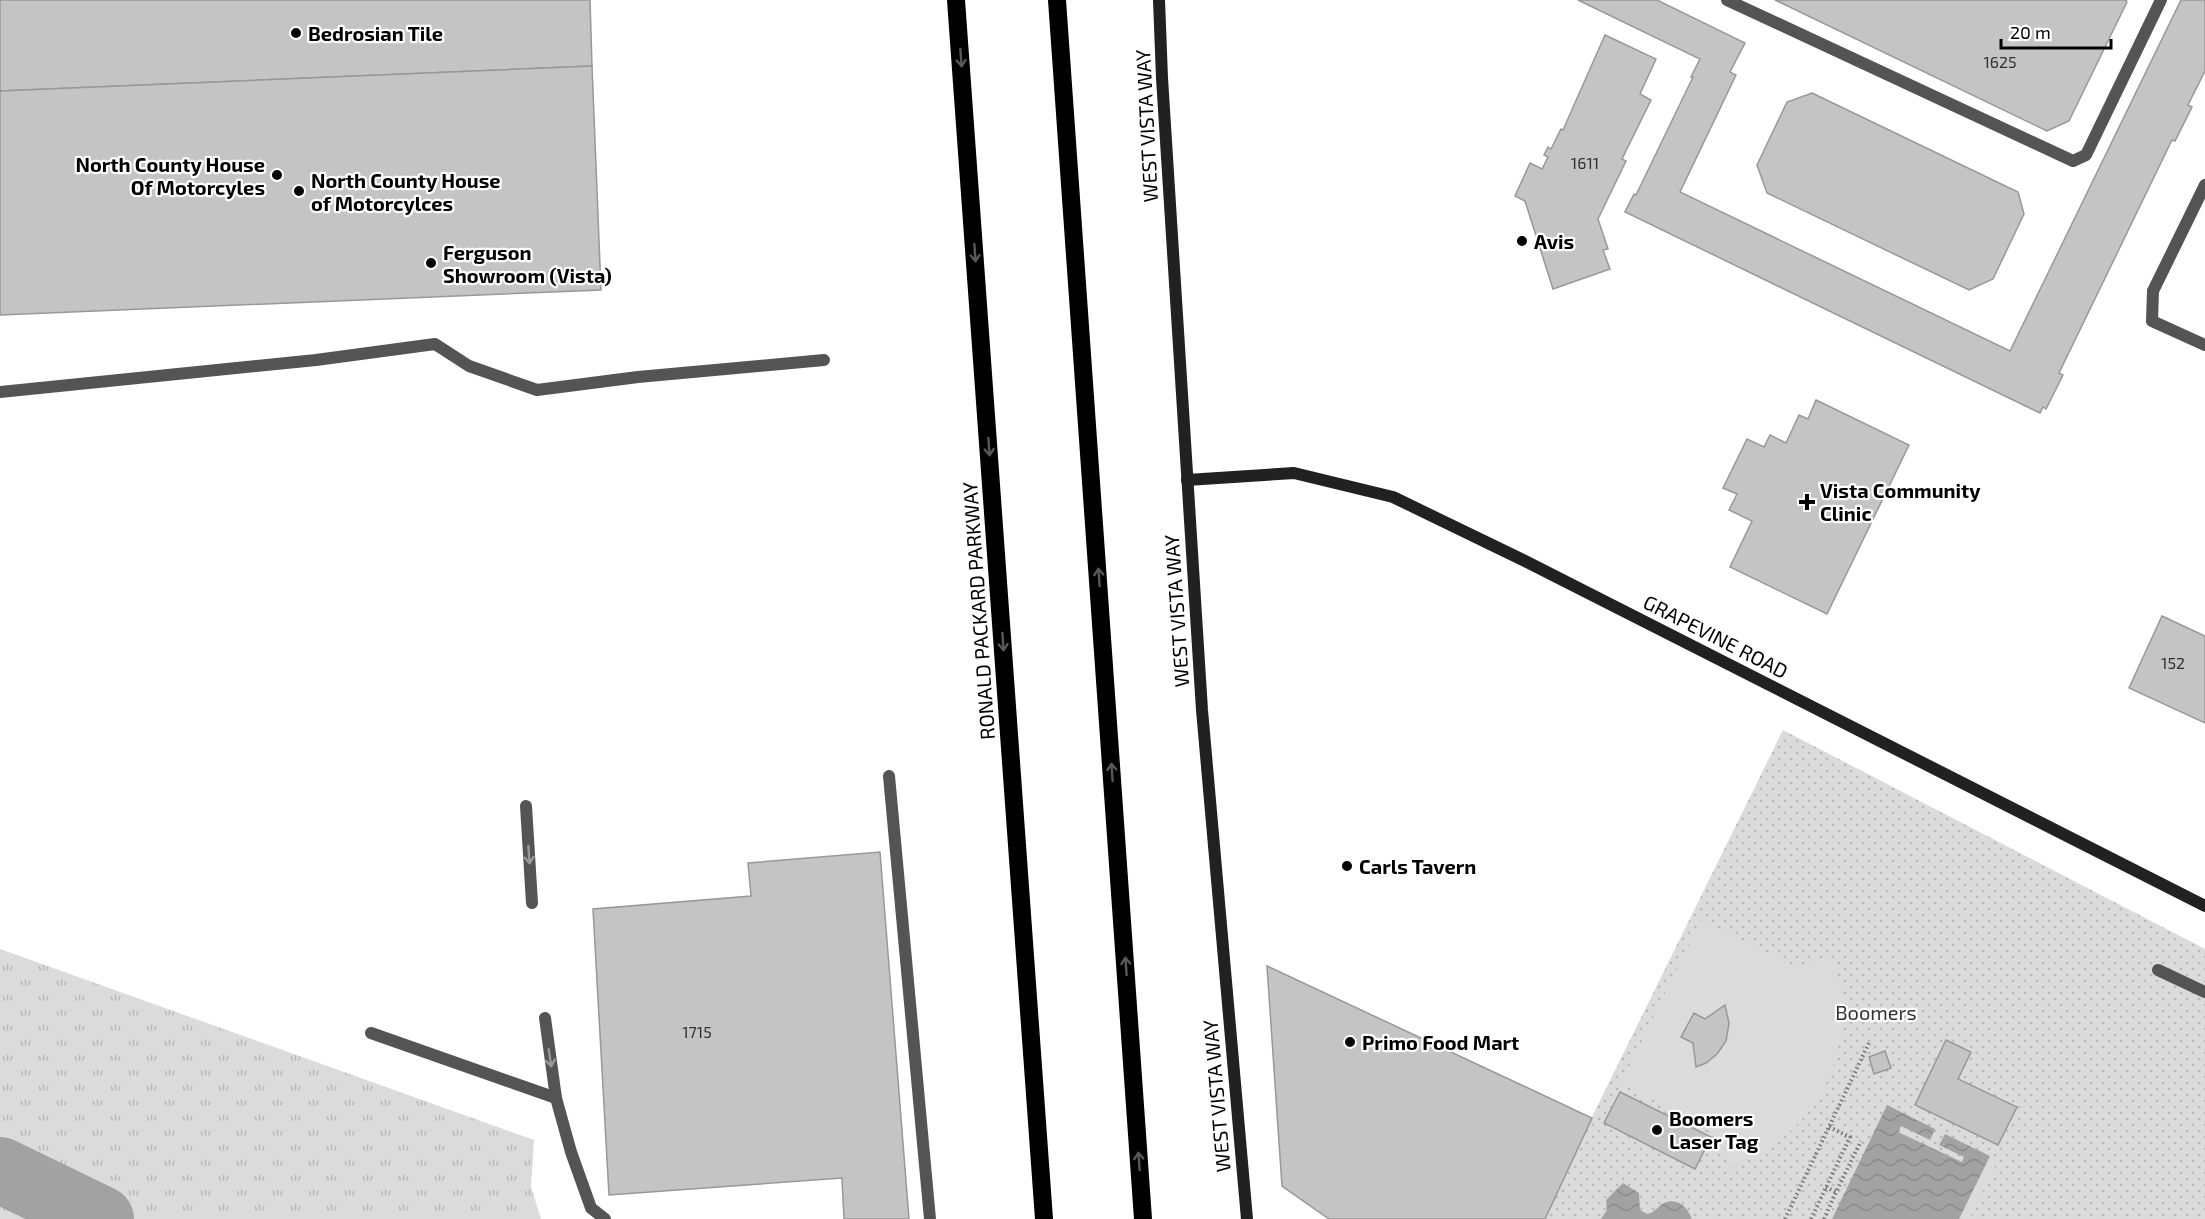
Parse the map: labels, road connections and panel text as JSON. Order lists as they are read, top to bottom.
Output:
{
  "streets": {
    "highway": ["RONALD PACKARD PARKWAY"],
    "main road": ["WEST VISTA WAY", "GRAPEVINE ROAD"]
  },
  "crossings": [
    ["WEST VISTA WAY", "GRAPEVINE ROAD"]
  ],
  "parks": ["Boomers"],
  "places": {
    "other": [
      "Bedrosian Tile",
      "North County House Of Motorcyles",
      "North County House of Motorcylces",
      "Avis",
      "Ferguson Showroom (Vista)",
      "Carls Tavern",
      "Primo Food Mart",
      "Boomers Laser Tag"
    ],
    "health": ["Vista Community Clinic"]
  },
  "house_numbers": [
    "1625",
    "1611",
    "152",
    "1715"
  ],
  "scale_bar": "20 m"
}
